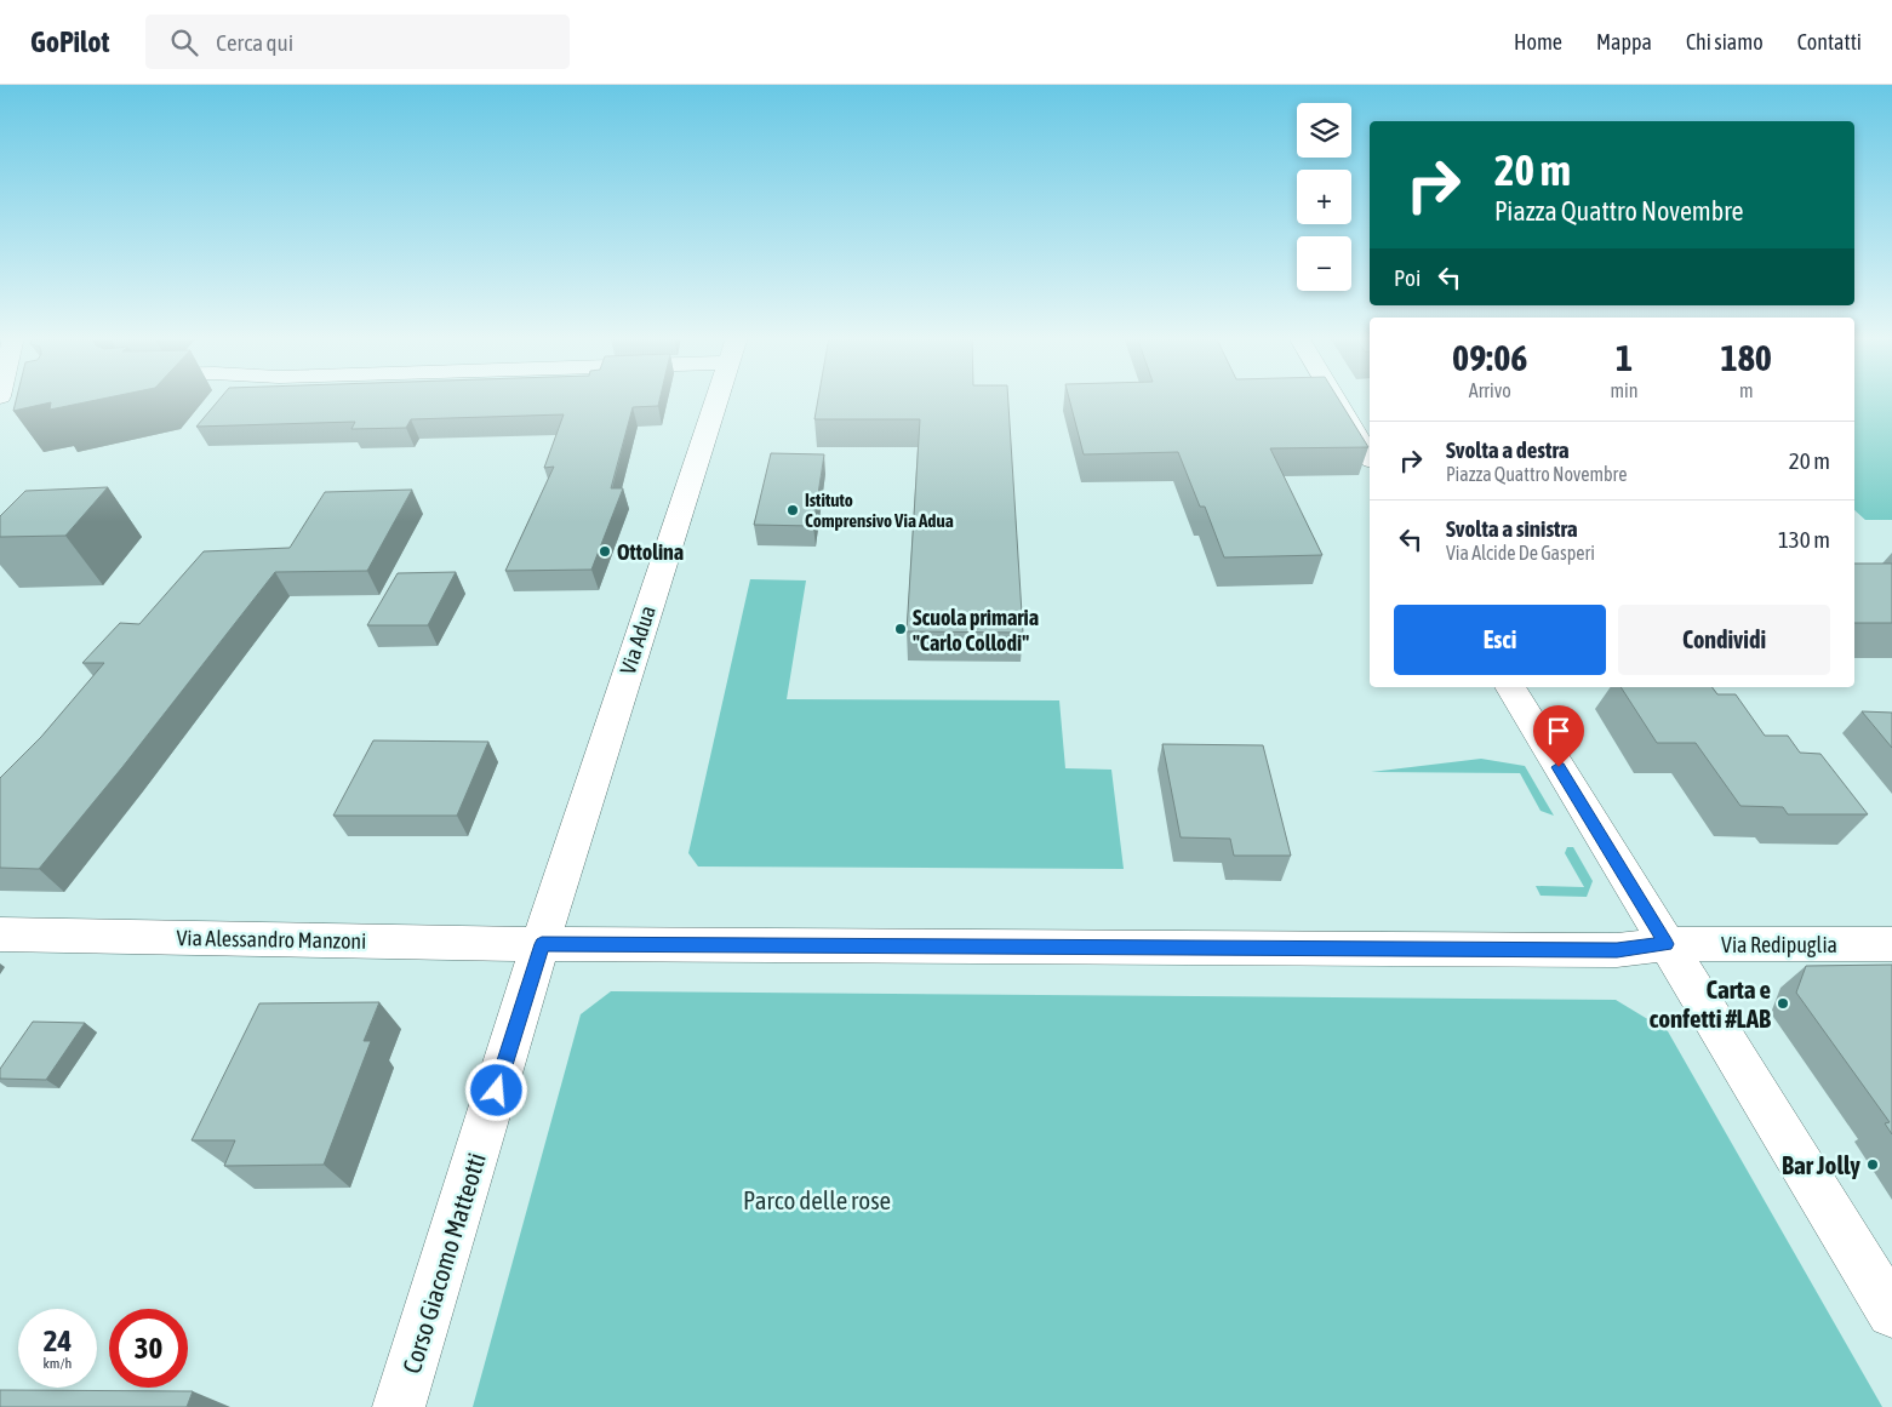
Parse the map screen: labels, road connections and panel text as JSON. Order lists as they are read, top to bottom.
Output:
{
  "streets": {
    "street": [
      "Via Adua",
      "Via Alessandro Manzoni",
      "Via Redipuglia",
      "Corso Giacomo Matteotti"
    ]
  },
  "crossings": [
    ["Via Adua", "Via Alessandro Manzoni"],
    ["Via Adua", "Corso Giacomo Matteotti"],
    ["Via Alessandro Manzoni", "Via Redipuglia"],
    ["Via Alessandro Manzoni", "Corso Giacomo Matteotti"]
  ],
  "parks": ["Parco delle rose"],
  "places": [
    "Istituto Comprensivo Via Adua",
    "Ottolina",
    "Scuola primaria \"Carlo Collodi\"",
    "Carta e confetti #LAB",
    "Bar Jolly"
  ],
  "page": {
    "header": "GoPilot",
    "search": "Cerca qui",
    "nav": [
      "Home",
      "Mappa",
      "Chi siamo",
      "Contatti"
    ],
    "map_buttons": ["+", "−"],
    "turn": ["20 m", "Piazza Quattro Novembre"],
    "then": "Poi",
    "eta": [
      "09:06",
      "Arrivo",
      "1",
      "min",
      "180",
      "m"
    ],
    "list": [
      {
        "name": "Svolta a destra",
        "note": "Piazza Quattro Novembre",
        "value": "20 m"
      },
      {
        "name": "Svolta a sinistra",
        "note": "Via Alcide De Gasperi",
        "value": "130 m"
      }
    ],
    "buttons": ["Esci", "Condividi"],
    "speed": "24 km/h",
    "limit": "30"
  }
}
